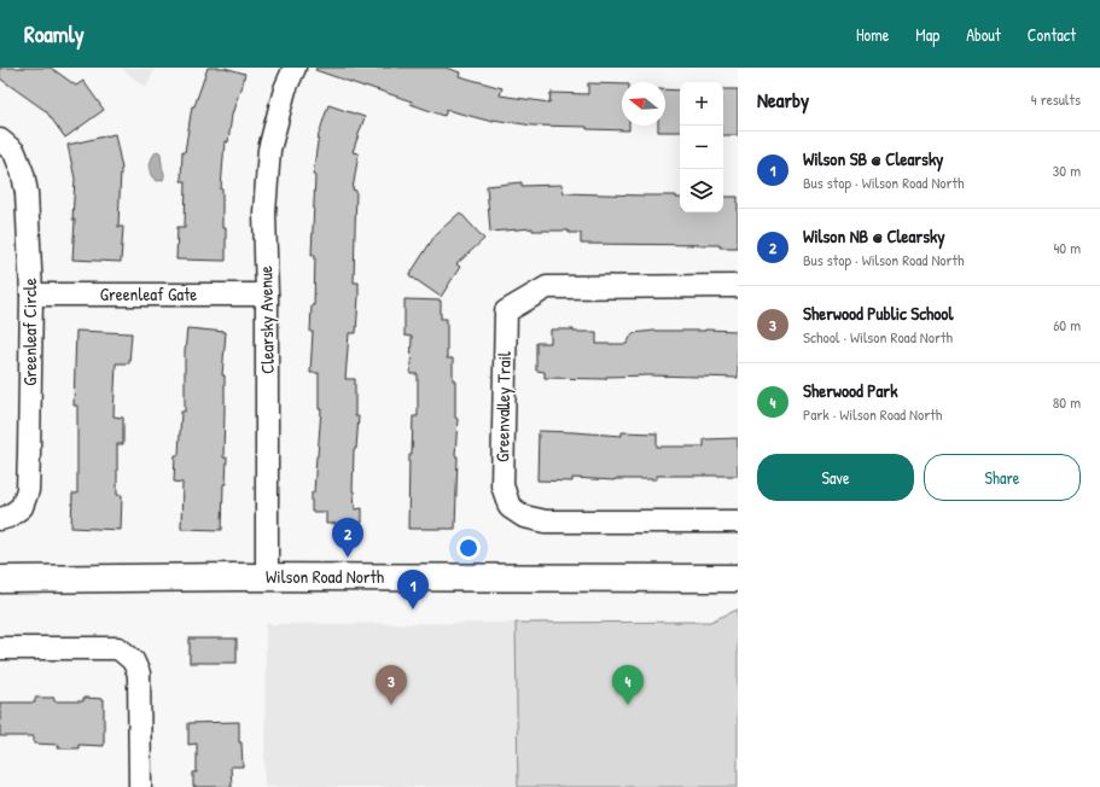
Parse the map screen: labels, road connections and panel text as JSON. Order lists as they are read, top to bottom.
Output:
{
  "streets": {
    "street": [
      "Greenleaf Gate",
      "Clearsky Avenue",
      "Greenleaf Circle",
      "Greenvalley Trail",
      "Wilson Road North"
    ]
  },
  "crossings": [
    ["Greenleaf Gate", "Clearsky Avenue"],
    ["Greenleaf Gate", "Greenleaf Circle"],
    ["Clearsky Avenue", "Wilson Road North"]
  ],
  "north": "left",
  "page": {
    "header": "Roamly",
    "nav": [
      "Home",
      "Map",
      "About",
      "Contact"
    ],
    "heading": ["Nearby", "4 results"],
    "map_buttons": ["+", "−"],
    "list": [
      {
        "mark": "1",
        "name": "Wilson SB @ Clearsky",
        "note": "Bus stop · Wilson Road North",
        "value": "30 m"
      },
      {
        "mark": "2",
        "name": "Wilson NB @ Clearsky",
        "note": "Bus stop · Wilson Road North",
        "value": "40 m"
      },
      {
        "mark": "3",
        "name": "Sherwood Public School",
        "note": "School · Wilson Road North",
        "value": "60 m"
      },
      {
        "mark": "4",
        "name": "Sherwood Park",
        "note": "Park · Wilson Road North",
        "value": "80 m"
      }
    ],
    "buttons": ["Save", "Share"],
    "pins": [
      "2",
      "1",
      "3",
      "4"
    ]
  }
}
